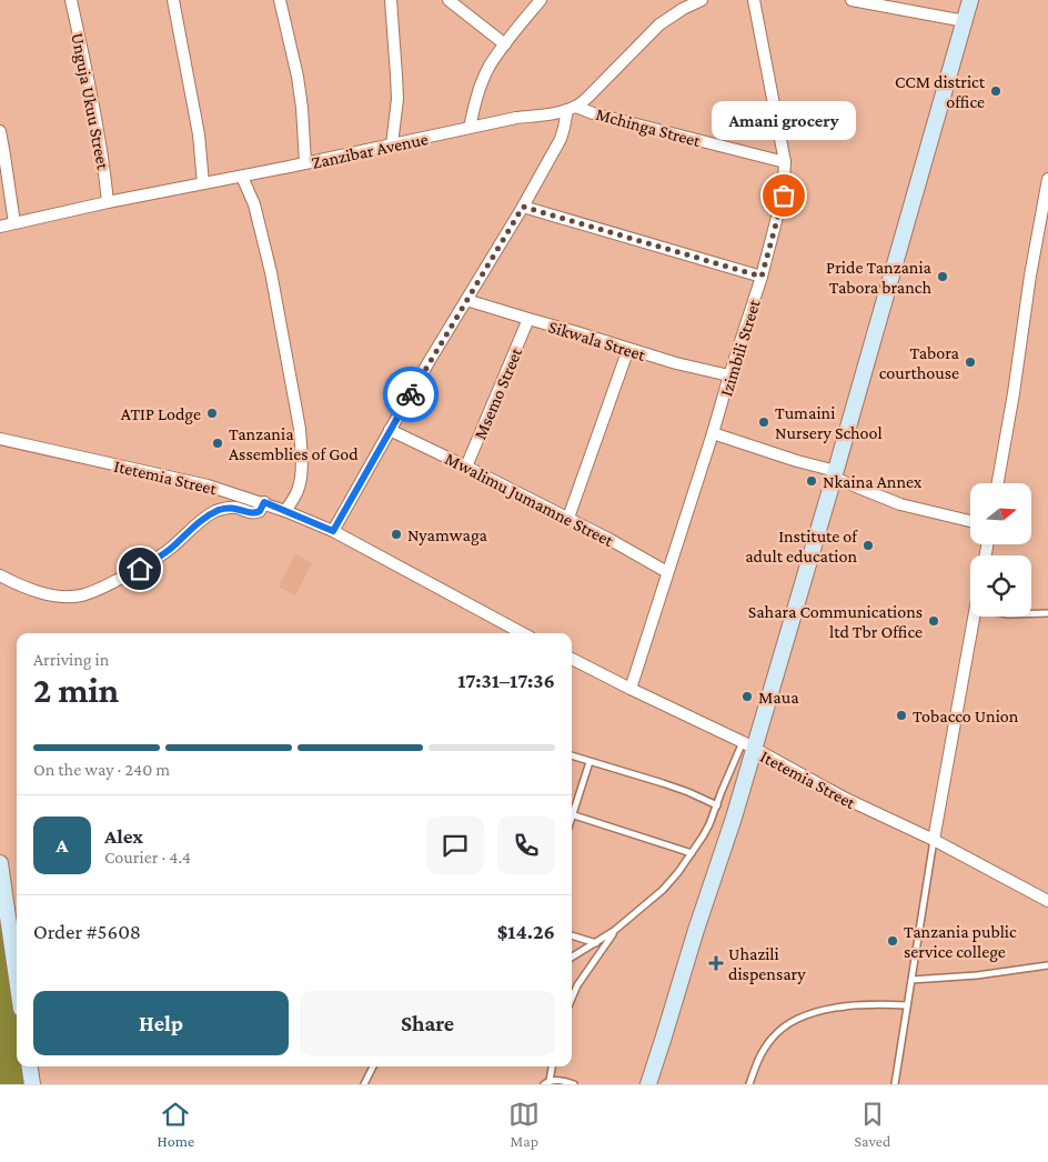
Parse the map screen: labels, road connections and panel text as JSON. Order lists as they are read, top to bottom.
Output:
{
  "streets": {
    "street": [
      "Unguja Ukuu Street",
      "Mchinga Street",
      "Zanzibar Avenue",
      "Sikwala Street",
      "Izimbili Street",
      "Msemo Street",
      "Itetemia Street",
      "Mwalimu Jumamne Street"
    ]
  },
  "crossings": [
    ["Unguja Ukuu Street", "Zanzibar Avenue"],
    ["Mchinga Street", "Zanzibar Avenue"],
    ["Mchinga Street", "Izimbili Street"],
    ["Sikwala Street", "Izimbili Street"],
    ["Sikwala Street", "Msemo Street"],
    ["Izimbili Street", "Itetemia Street"],
    ["Izimbili Street", "Mwalimu Jumamne Street"],
    ["Msemo Street", "Mwalimu Jumamne Street"]
  ],
  "places": {
    "other": [
      "CCM district office",
      "Amani grocery",
      "Pride Tanzania Tabora branch",
      "Tabora courthouse",
      "ATIP Lodge",
      "Tumaini Nursery School",
      "Tanzania Assemblies of God",
      "Nkaina Annex",
      "Nyamwaga",
      "Institute of adult education",
      "Sahara Communications ltd Tbr Office",
      "Maua",
      "Tobacco Union",
      "Tanzania public service college"
    ],
    "health": ["Uhazili dispensary"]
  },
  "north": "right",
  "page": {
    "bubble": "Amani grocery",
    "heading": ["2 min", "Arriving in", "17:31–17:36"],
    "panel": [
      "Alex",
      "Courier · 4.4",
      "Order #5608",
      "$14.26"
    ],
    "bar": "On the way · 240 m",
    "round": "A",
    "buttons": ["Help", "Share"],
    "tabs": ["Home", "Map", "Saved"]
  }
}
